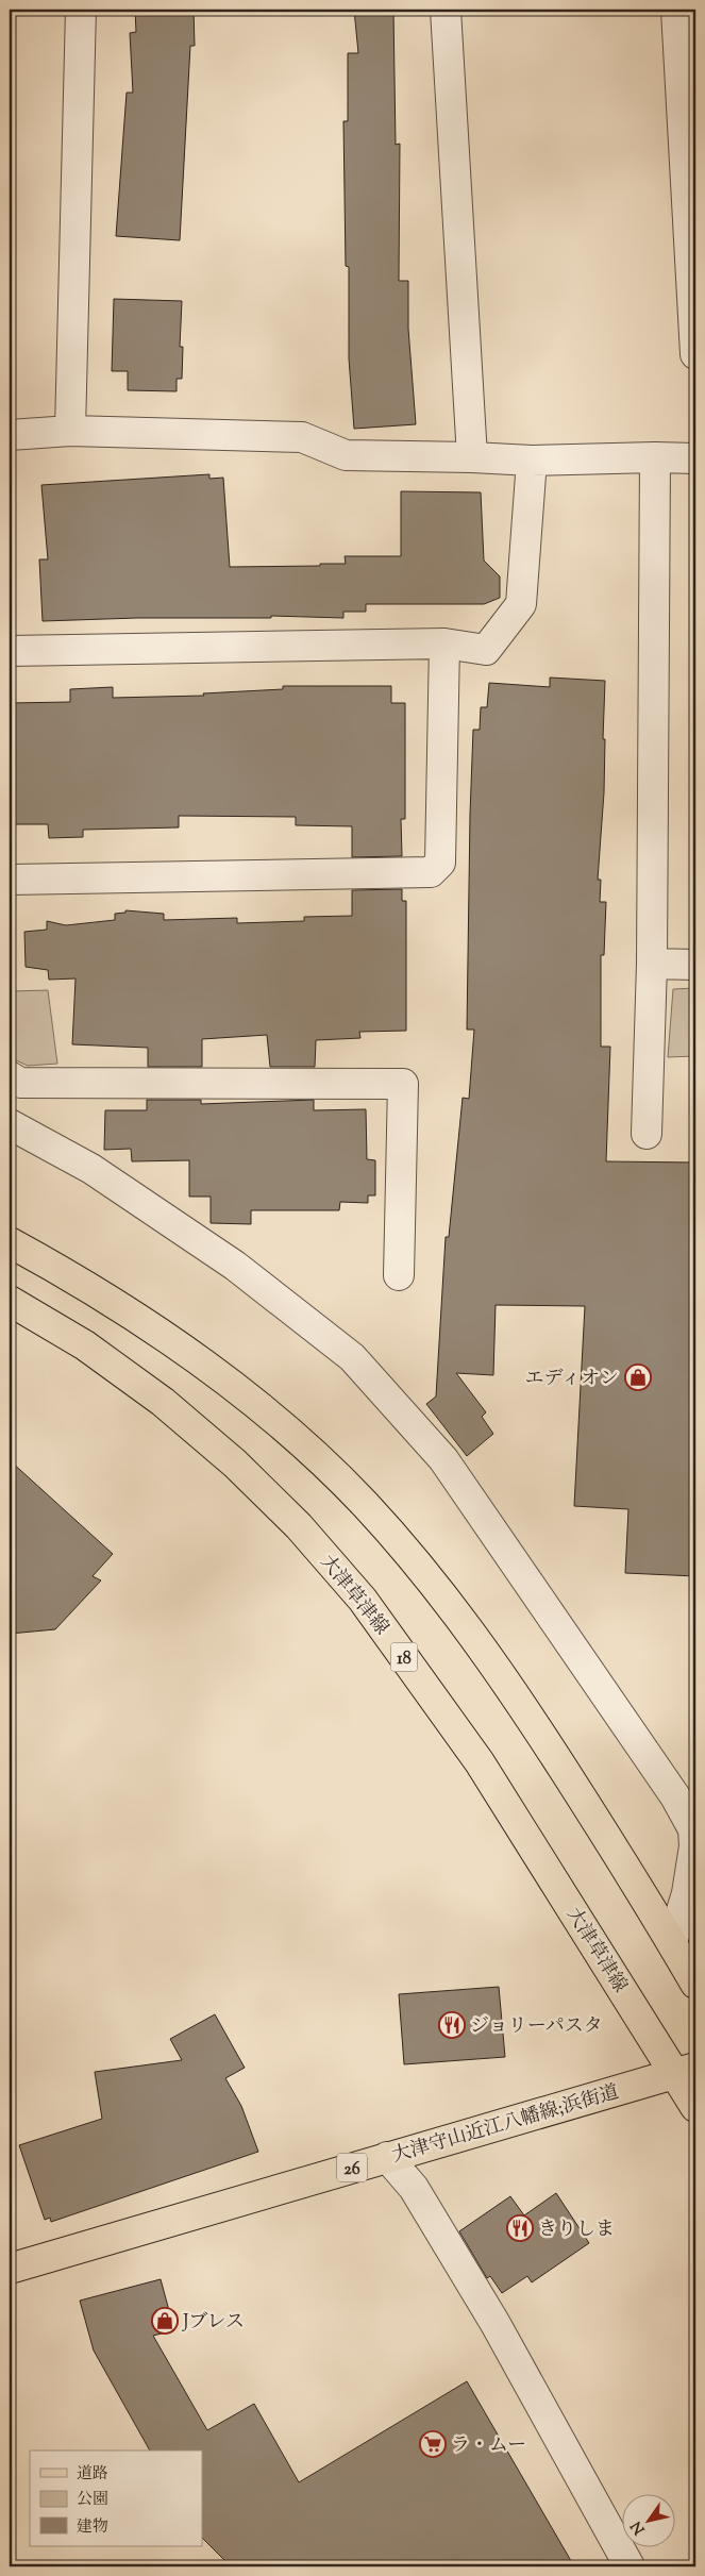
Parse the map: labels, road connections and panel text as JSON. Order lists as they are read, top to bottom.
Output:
{
  "streets": {
    "main road": [
      "大津草津線",
      "18",
      "大津守山近江八幡線;浜街道",
      "26"
    ]
  },
  "crossings": [
    ["大津草津線", "大津守山近江八幡線;浜街道"]
  ],
  "places": {
    "shop": ["エディオン", "Jブレス"],
    "restaurant": ["ジョリーパスタ", "きりしま"],
    "supermarket": ["ラ・ムー"]
  },
  "legend": ["道路", "公園", "建物"],
  "north": "bottom left"
}
